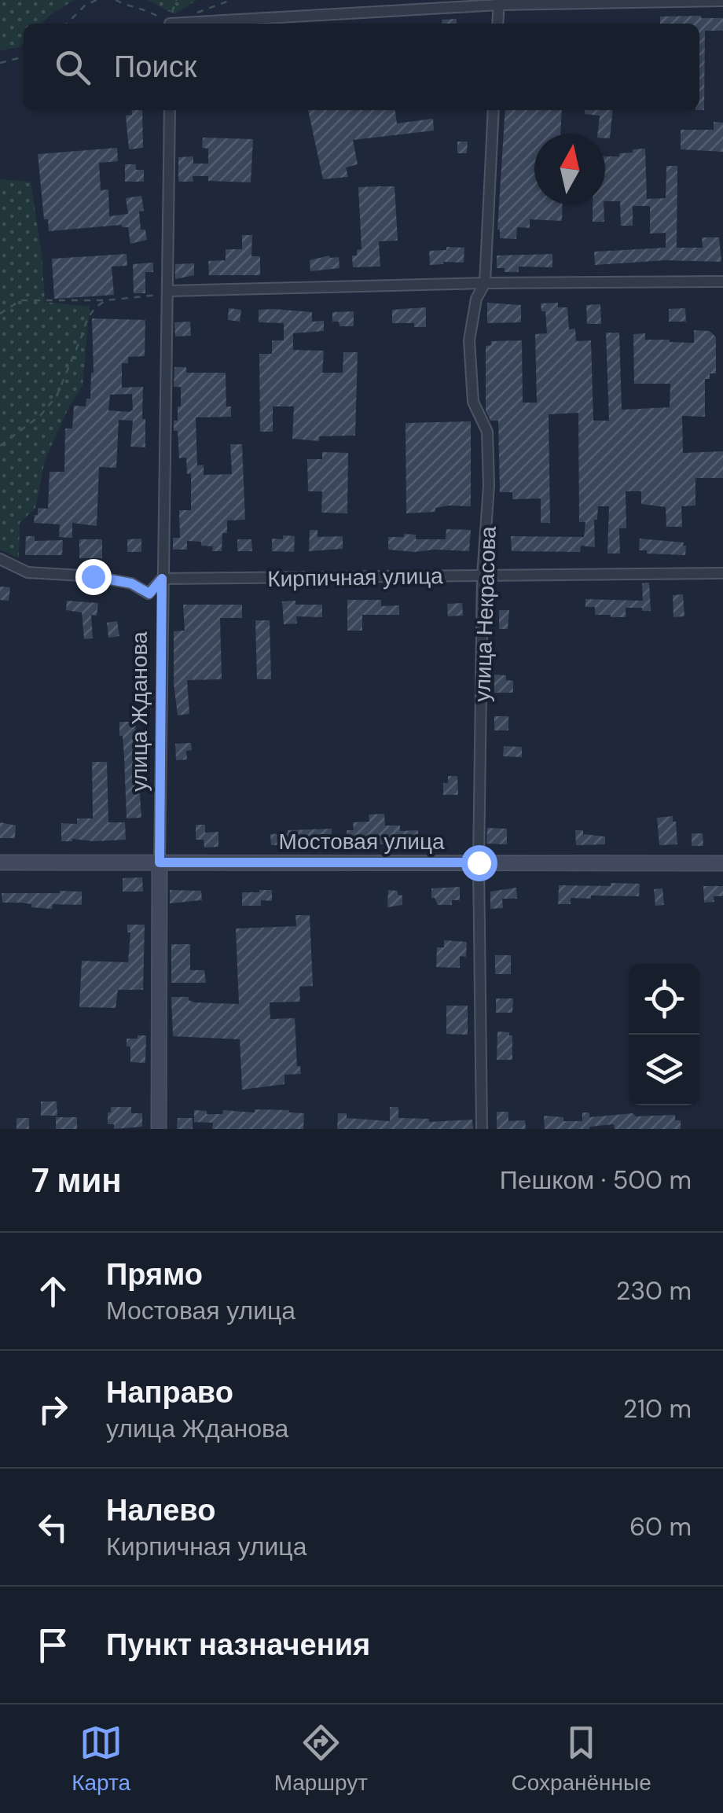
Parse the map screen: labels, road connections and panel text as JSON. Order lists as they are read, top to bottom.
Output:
{
  "streets": {
    "street": [
      "Кирпичная улица",
      "улица Некрасова",
      "улица Жданова",
      "Мостовая улица"
    ]
  },
  "crossings": [
    ["Кирпичная улица", "улица Некрасова"],
    ["Кирпичная улица", "улица Жданова"],
    ["улица Некрасова", "Мостовая улица"],
    ["улица Жданова", "Мостовая улица"]
  ],
  "north": "top",
  "page": {
    "search": "Поиск",
    "heading": ["7 мин", "Пешком · 500 m"],
    "list": [
      ["Прямо", "Мостовая улица", "230 m"],
      ["Направо", "улица Жданова", "210 m"],
      ["Налево", "Кирпичная улица", "60 m"],
      "Пункт назначения"
    ],
    "nav": ["Карта", "Маршрут", "Сохранённые"]
  }
}
